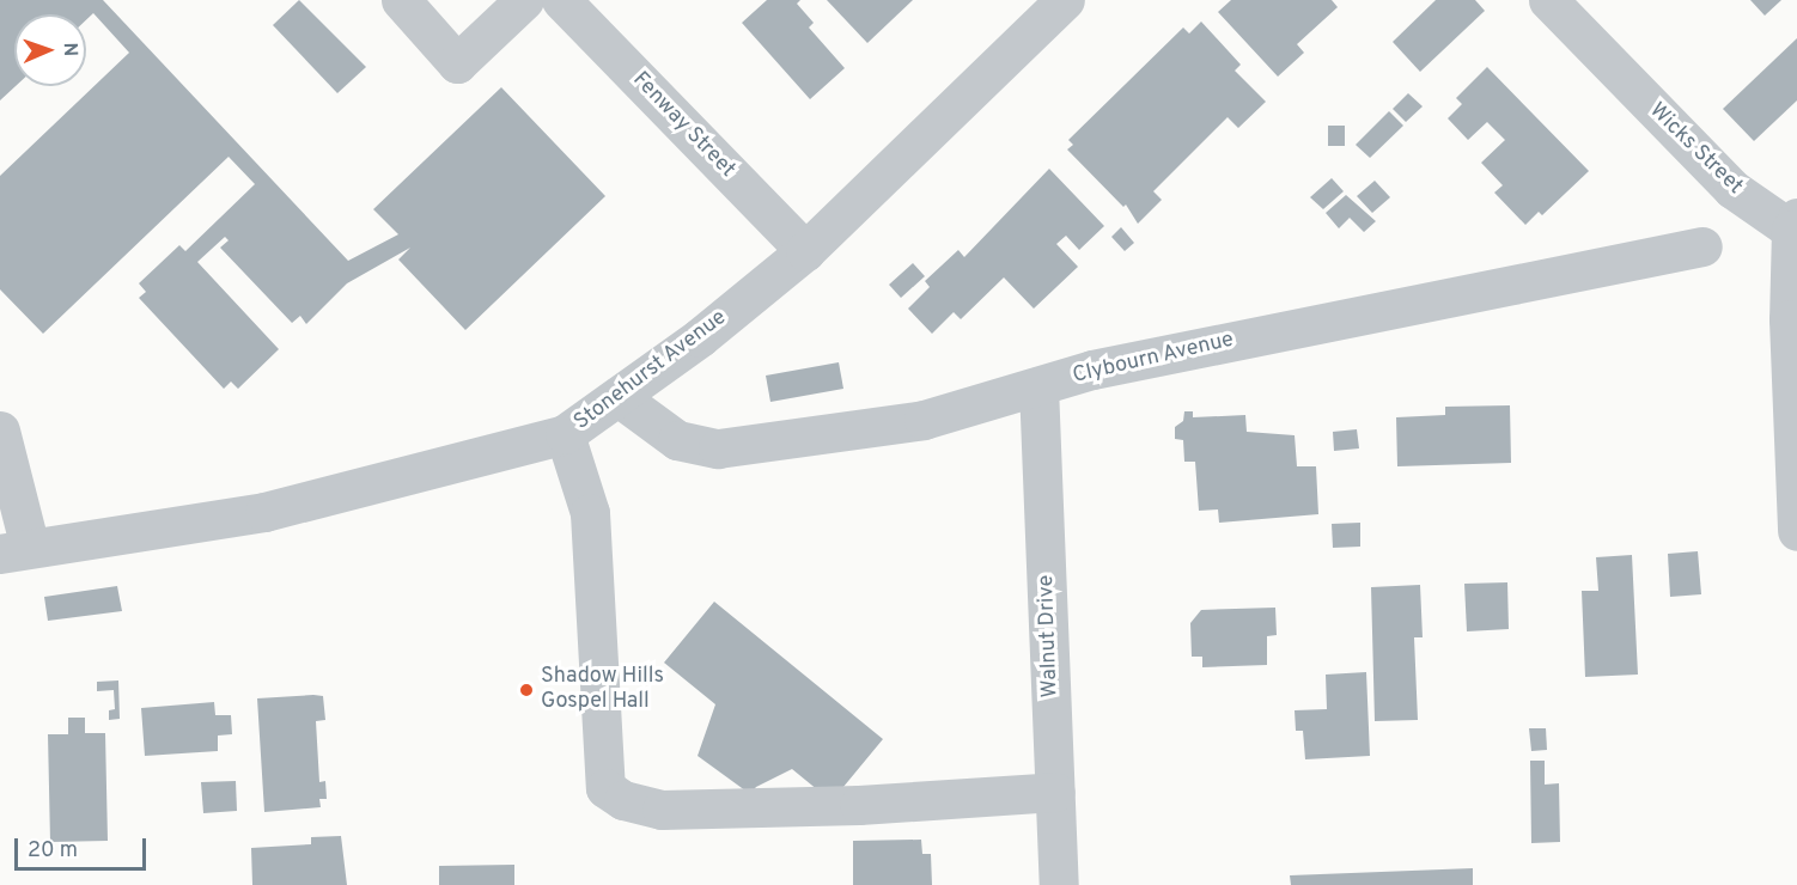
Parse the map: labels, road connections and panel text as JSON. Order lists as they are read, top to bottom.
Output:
{
  "streets": {
    "street": [
      "Fenway Street",
      "Wicks Street",
      "Clybourn Avenue",
      "Stonehurst Avenue",
      "Walnut Drive"
    ]
  },
  "crossings": [
    ["Fenway Street", "Stonehurst Avenue"],
    ["Clybourn Avenue", "Stonehurst Avenue"],
    ["Clybourn Avenue", "Walnut Drive"]
  ],
  "places": ["Shadow Hills Gospel Hall"],
  "scale_bar": "20 m",
  "north": "right"
}
